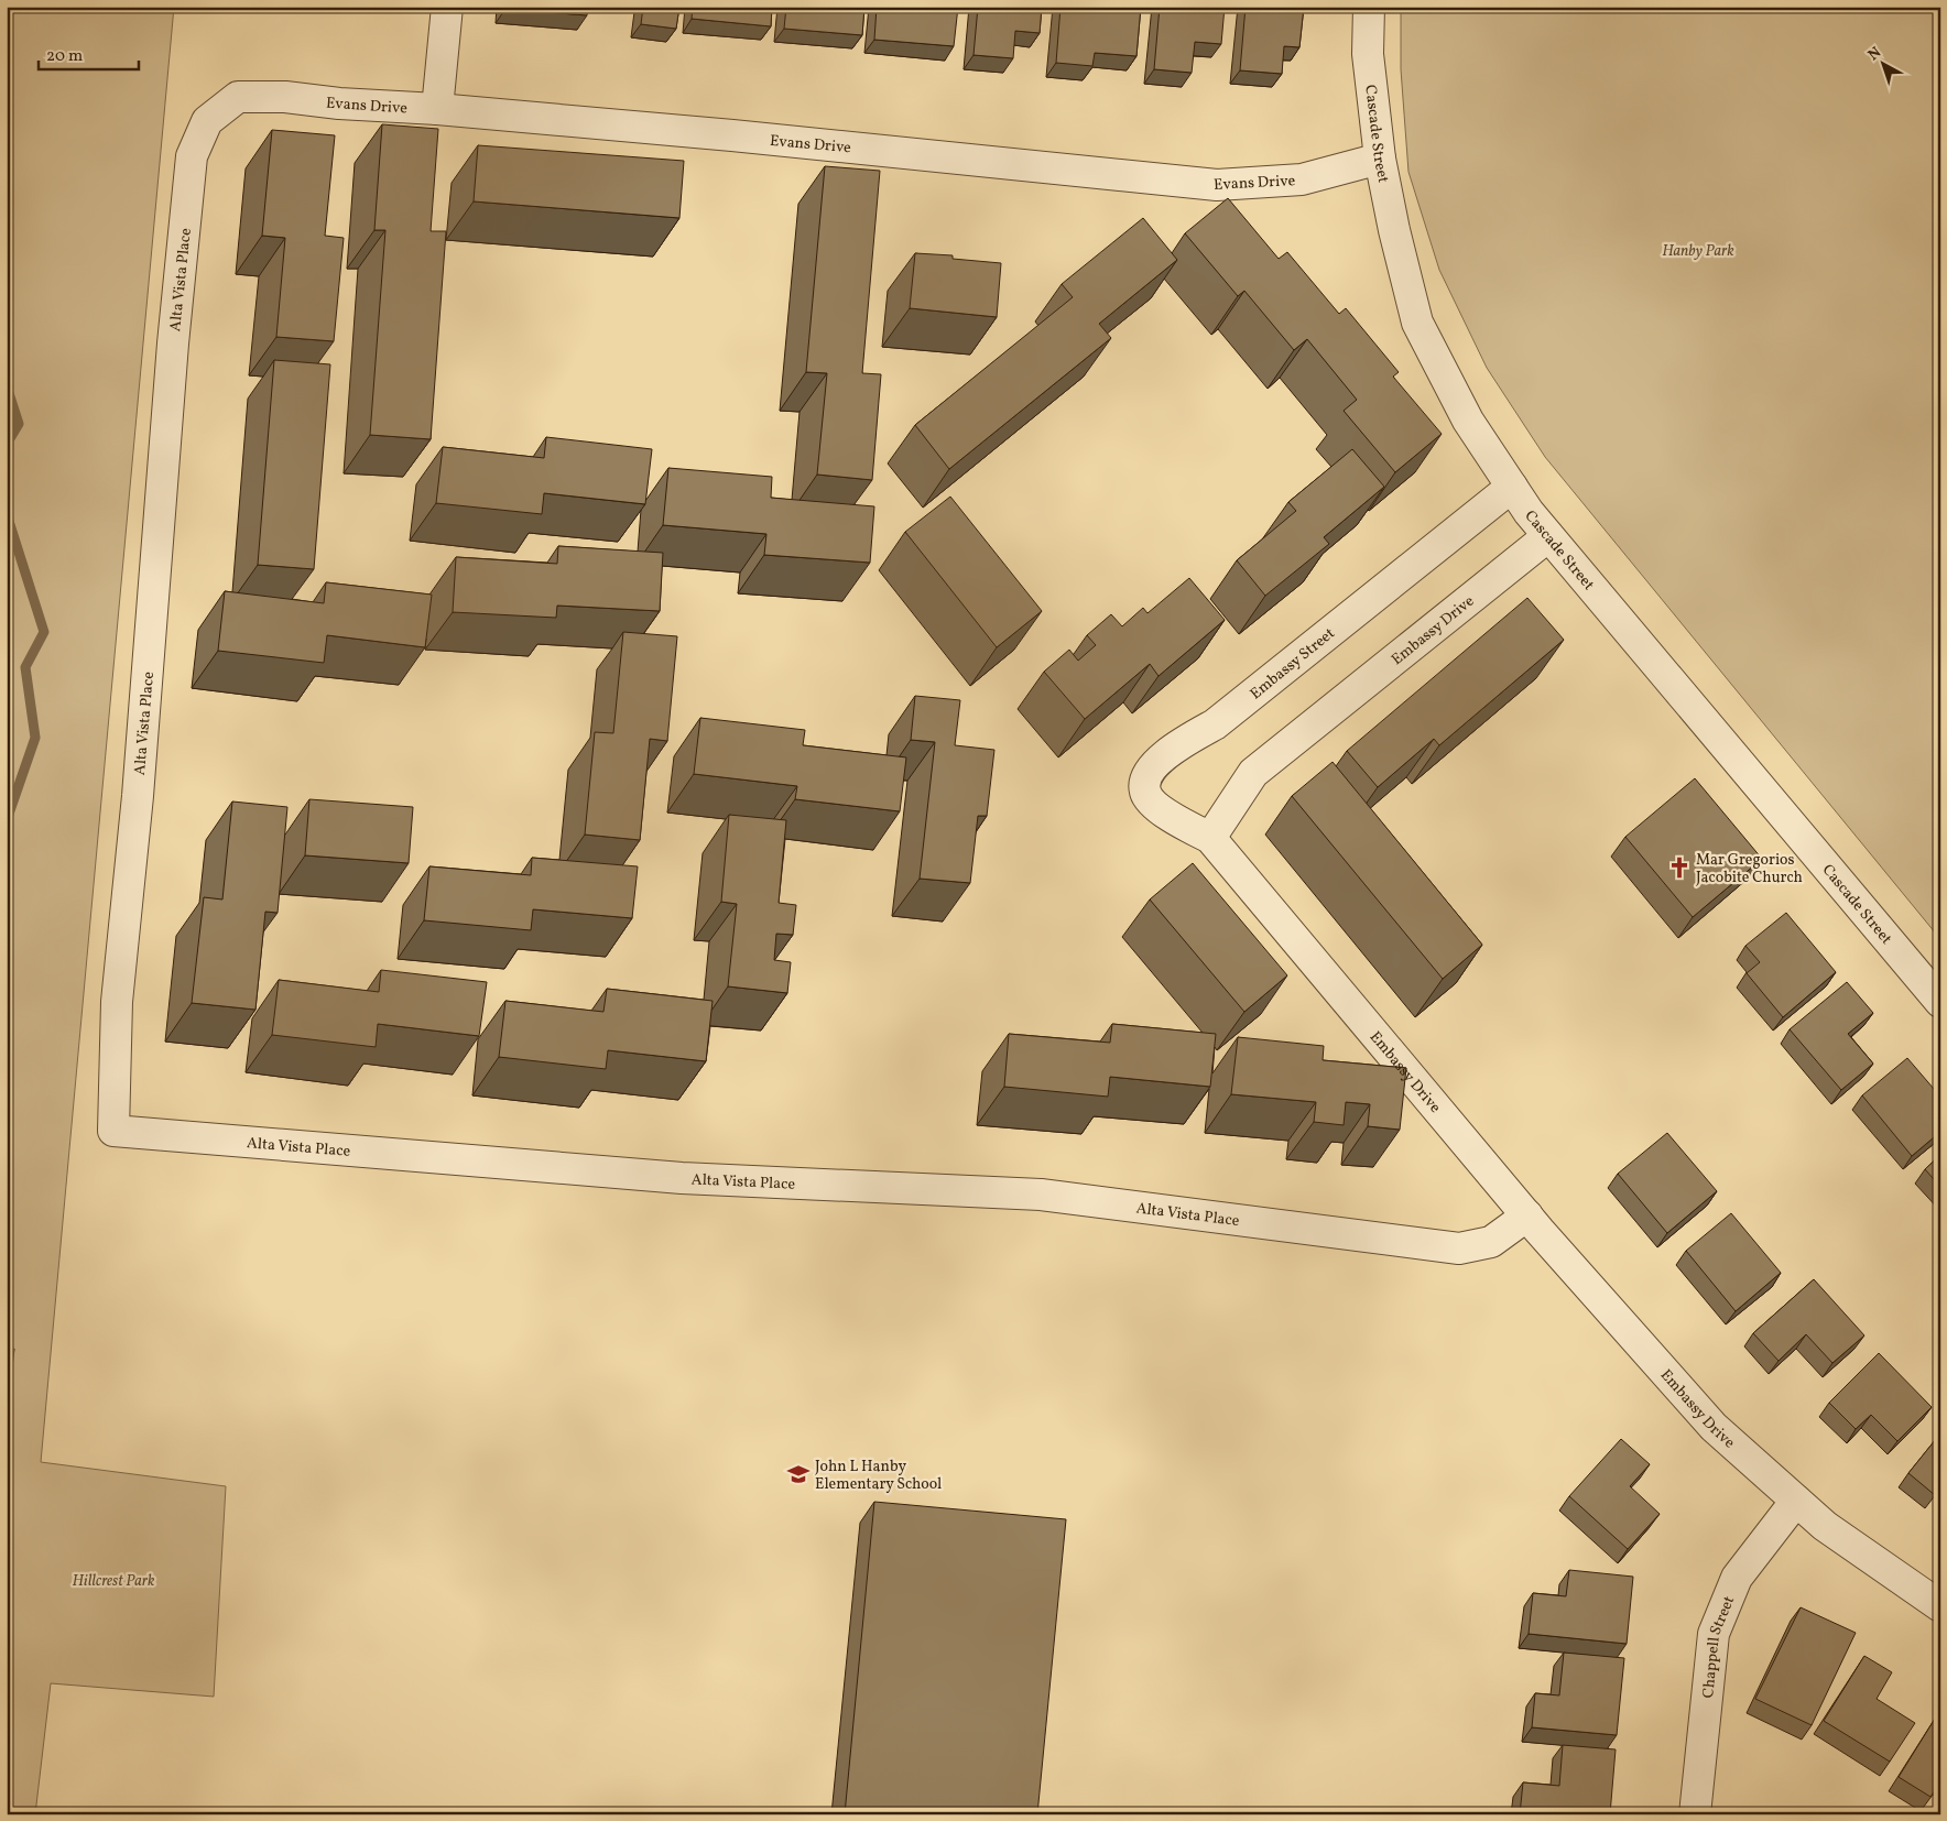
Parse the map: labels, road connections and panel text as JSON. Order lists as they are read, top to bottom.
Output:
{
  "streets": {
    "street": [
      "Evans Drive",
      "Cascade Street",
      "Alta Vista Place",
      "Embassy Drive",
      "Embassy Street",
      "Chappell Street"
    ]
  },
  "crossings": [
    ["Evans Drive", "Cascade Street"],
    ["Evans Drive", "Alta Vista Place"],
    ["Cascade Street", "Embassy Drive"],
    ["Cascade Street", "Embassy Street"],
    ["Alta Vista Place", "Embassy Drive"],
    ["Embassy Drive", "Embassy Street"],
    ["Embassy Drive", "Chappell Street"]
  ],
  "parks": ["Hanby Park", "Hillcrest Park"],
  "places": {
    "church": ["Mar Gregorios Jacobite Church"],
    "school or university": ["John L Hanby Elementary School"]
  },
  "scale_bar": "20 m",
  "north": "top left"
}
